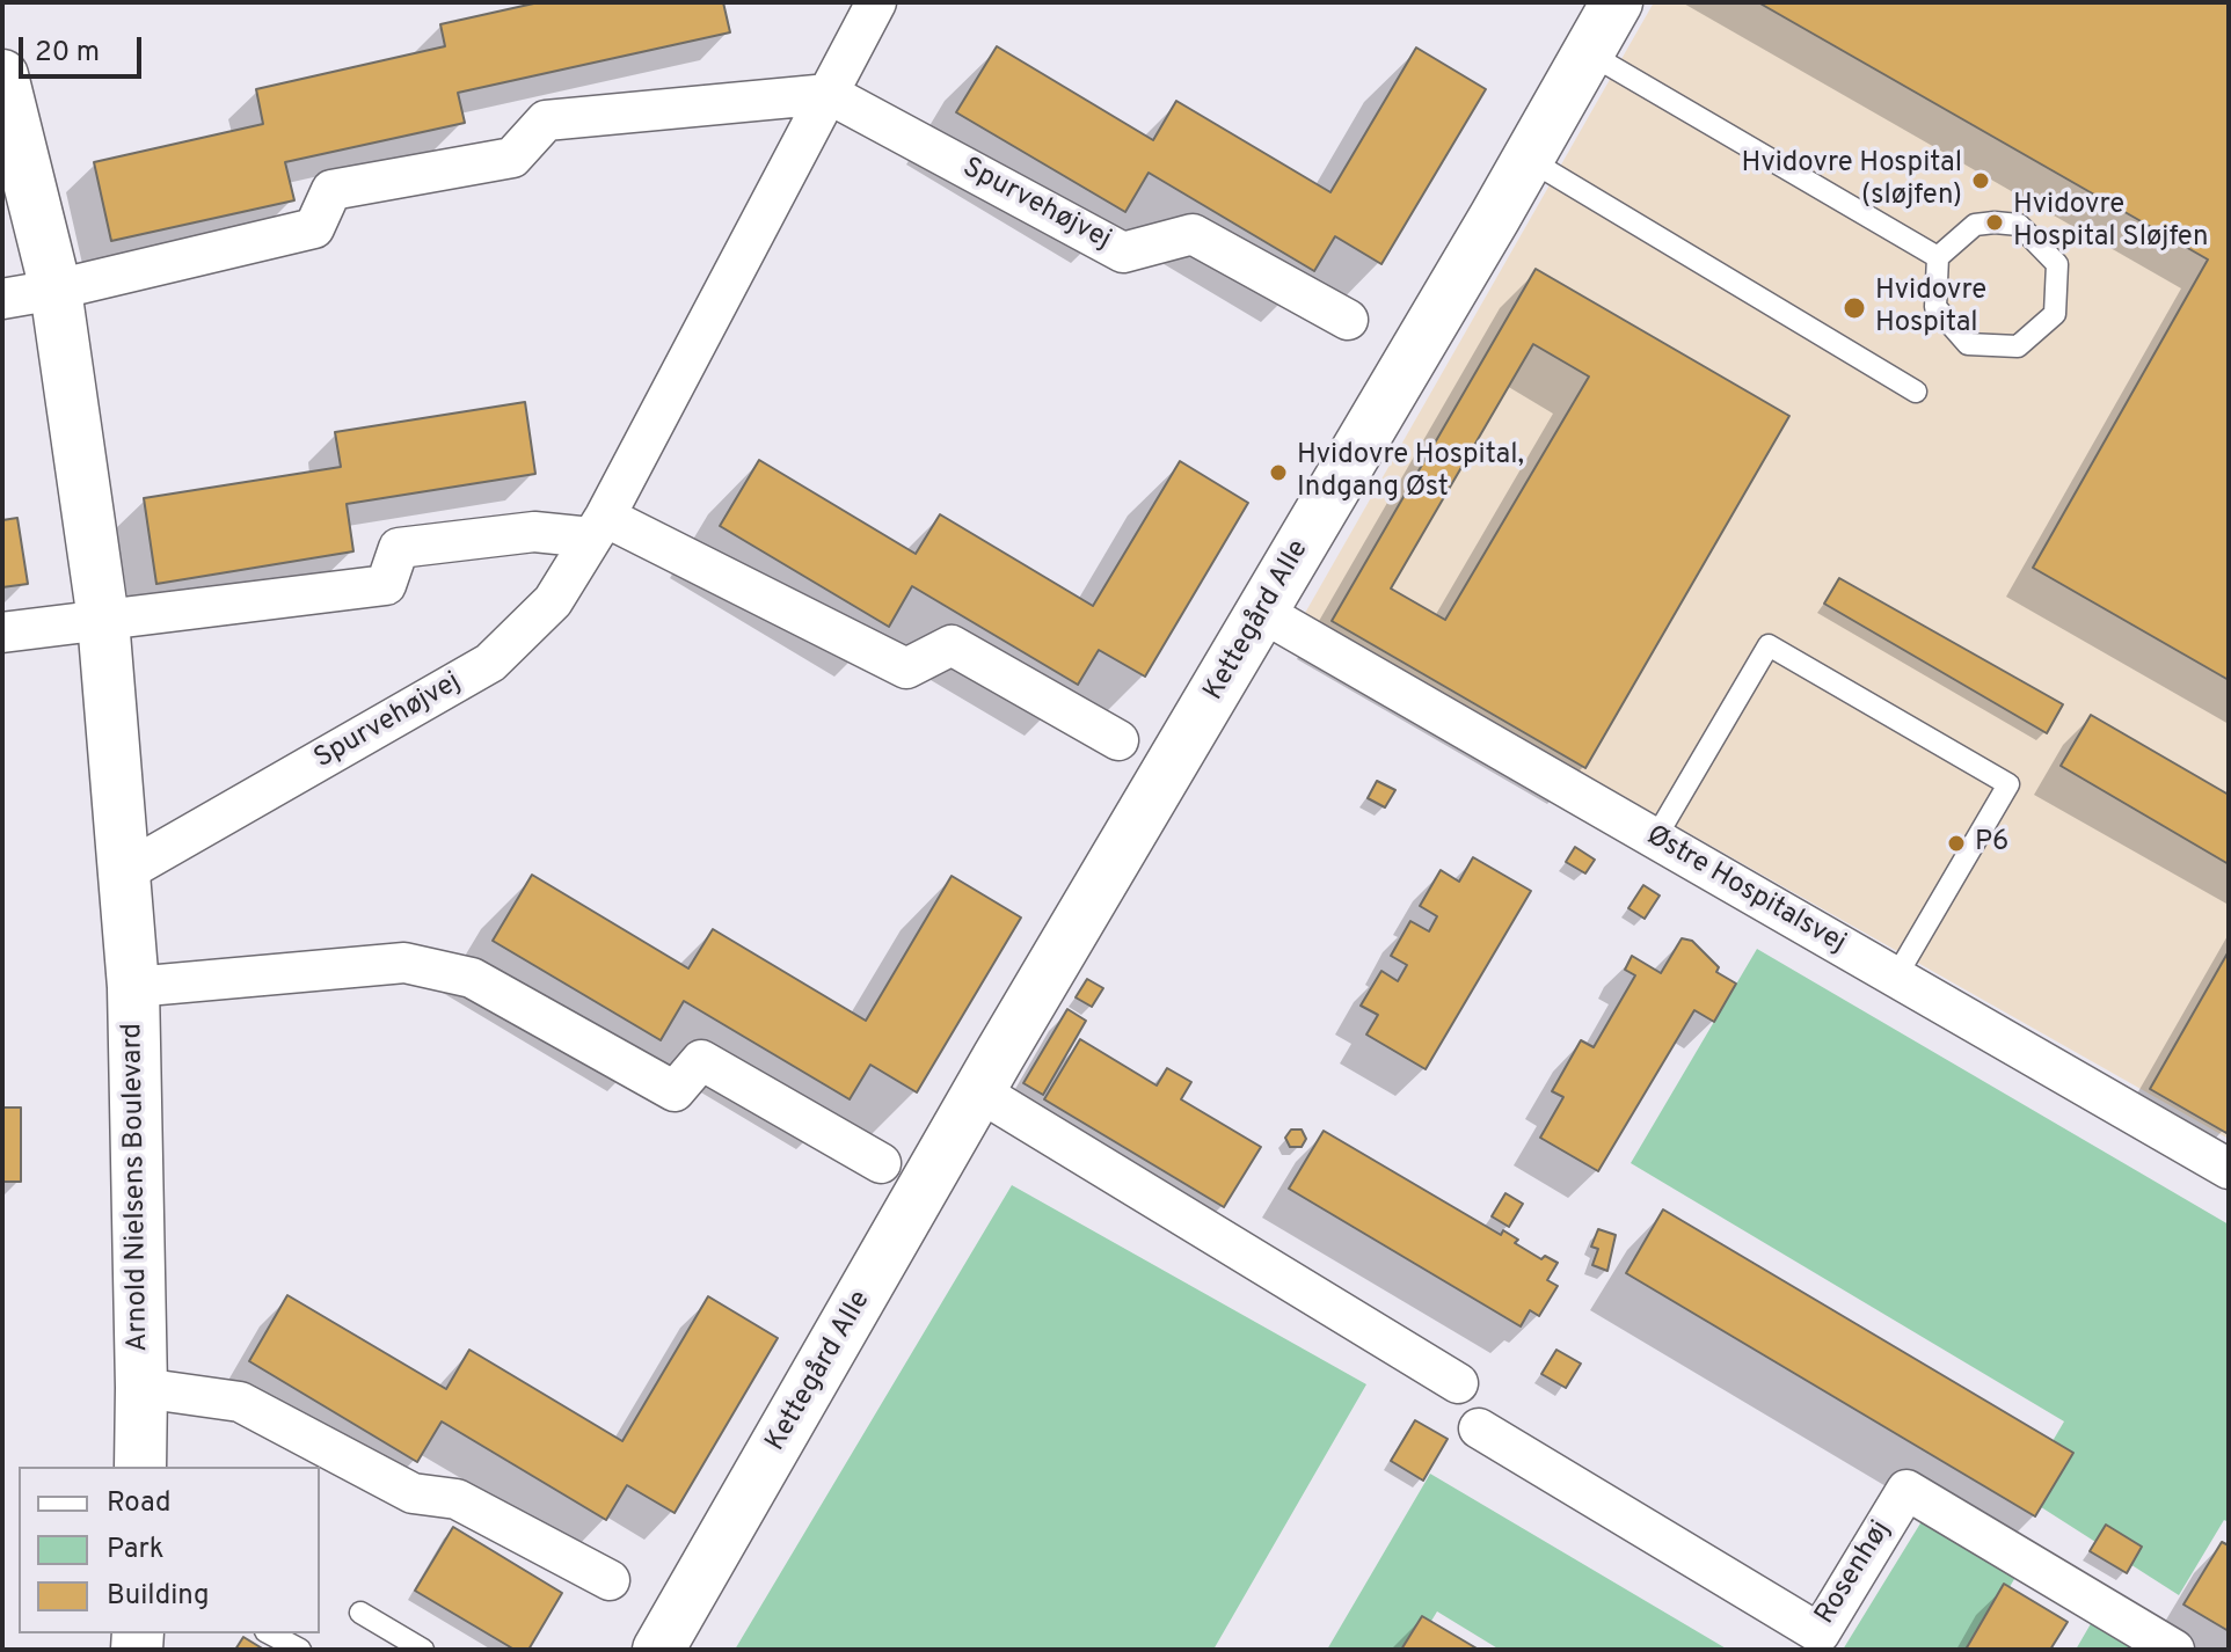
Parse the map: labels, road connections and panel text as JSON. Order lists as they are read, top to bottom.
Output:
{
  "streets": {
    "street": [
      "Spurvehøjvej",
      "Kettegård Alle",
      "Østre Hospitalsvej",
      "Arnold Nielsens Boulevard",
      "Rosenhøj"
    ]
  },
  "crossings": [
    ["Spurvehøjvej", "Arnold Nielsens Boulevard"],
    ["Kettegård Alle", "Østre Hospitalsvej"]
  ],
  "places": [
    "Hvidovre Hospital (sløjfen)",
    "Hvidovre Hospital Sløjfen",
    "Hvidovre Hospital",
    "Hvidovre Hospital, Indgang Øst",
    "P6"
  ],
  "legend": ["Road", "Park", "Building"],
  "scale_bar": "20 m"
}
